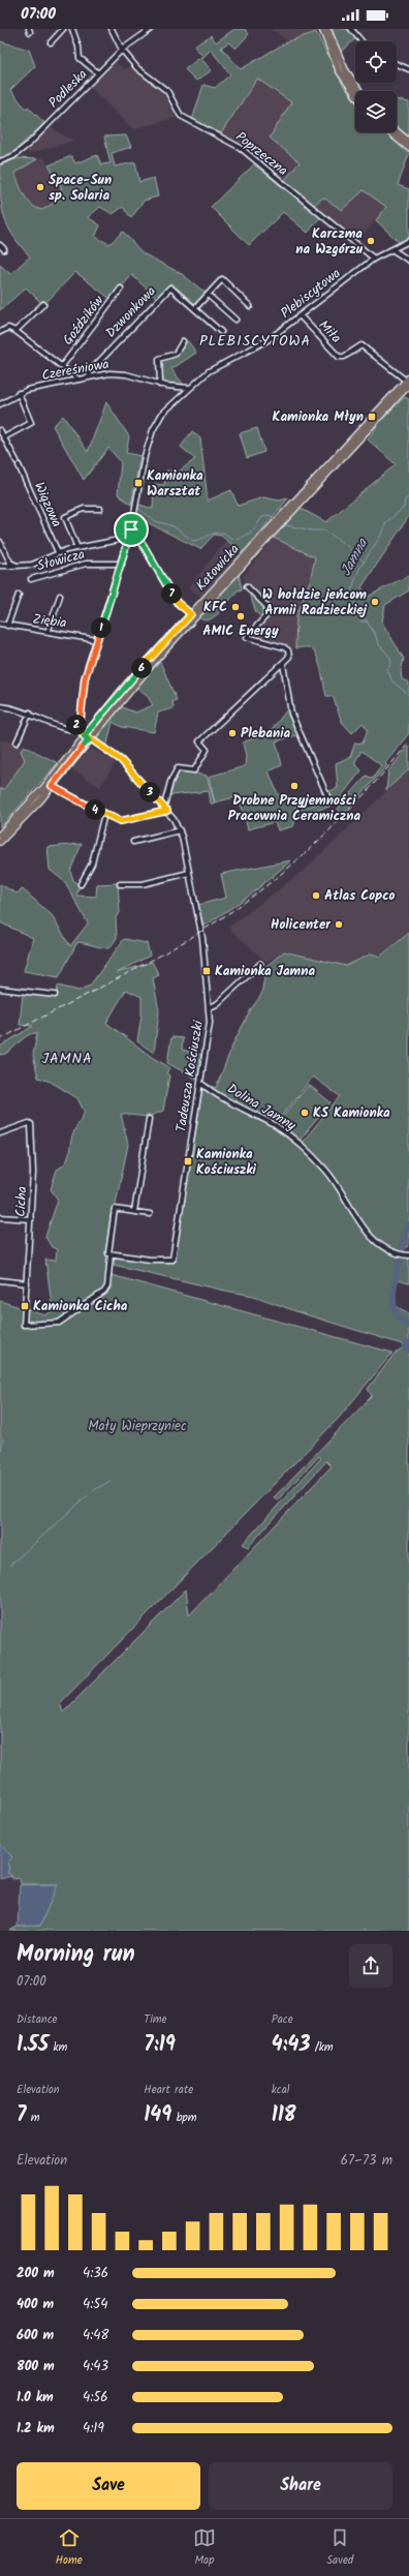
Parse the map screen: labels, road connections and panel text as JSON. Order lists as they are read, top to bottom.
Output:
{
  "streets": {
    "main road": ["Katowicka"],
    "street": [
      "Podleska",
      "Poprzeczna",
      "Plebiscytowa",
      "Dzwonkowa",
      "Goździków",
      "Miła",
      "Czereśniowa",
      "Wiązowa",
      "Słowicza",
      "Ziębia",
      "Tadeusza Kościuszki",
      "Dolina Jamny",
      "Cicha"
    ]
  },
  "crossings": [
    ["Podleska", "Poprzeczna"],
    ["Poprzeczna", "Plebiscytowa"],
    ["Plebiscytowa", "Miła"],
    ["Plebiscytowa", "Czereśniowa"],
    ["Plebiscytowa", "Słowicza"],
    ["Plebiscytowa", "Ziębia"],
    ["Dzwonkowa", "Czereśniowa"],
    ["Miła", "Katowicka"],
    ["Katowicka", "Tadeusza Kościuszki"],
    ["Tadeusza Kościuszki", "Dolina Jamny"],
    ["Tadeusza Kościuszki", "Cicha"]
  ],
  "districts": ["PLEBISCYTOWA", "JAMNA"],
  "water": ["Jamna"],
  "parks": ["Mały Wieprzyniec"],
  "places": {
    "other": [
      "Space-Sun sp. Solaria",
      "Karczma na Wzgórzu",
      "W hołdzie jeńcom Armii Radzieckiej",
      "KFC",
      "AMIC Energy",
      "Plebania",
      "Drobne Przyjemności Pracownia Ceramiczna",
      "Atlas Copco",
      "Holicenter",
      "KS Kamionka"
    ],
    "transit": [
      "Kamionka Młyn",
      "Kamionka Warsztat",
      "Kamionka Jamna",
      "Kamionka Kościuszki",
      "Kamionka Cicha"
    ]
  },
  "page": {
    "status": "07:00",
    "pins": [
      "7",
      "1",
      "6",
      "2",
      "3",
      "4"
    ],
    "heading": ["Morning run", "07:00"],
    "stats": [
      ["Distance", "1.55 km"],
      ["Time", "7:19"],
      ["Pace", "4:43 /km"],
      ["Elevation", "7 m"],
      ["Heart rate", "149 bpm"],
      ["kcal", "118"]
    ],
    "chart": ["Elevation", "67–73 m"],
    "list": [
      {
        "name": "200 m",
        "note": "4:36"
      },
      {
        "name": "400 m",
        "note": "4:54"
      },
      {
        "name": "600 m",
        "note": "4:48"
      },
      {
        "name": "800 m",
        "note": "4:43"
      },
      {
        "name": "1.0 km",
        "note": "4:56"
      },
      {
        "name": "1.2 km",
        "note": "4:19"
      }
    ],
    "buttons": ["Save", "Share"],
    "tabs": ["Home", "Map", "Saved"]
  }
}
